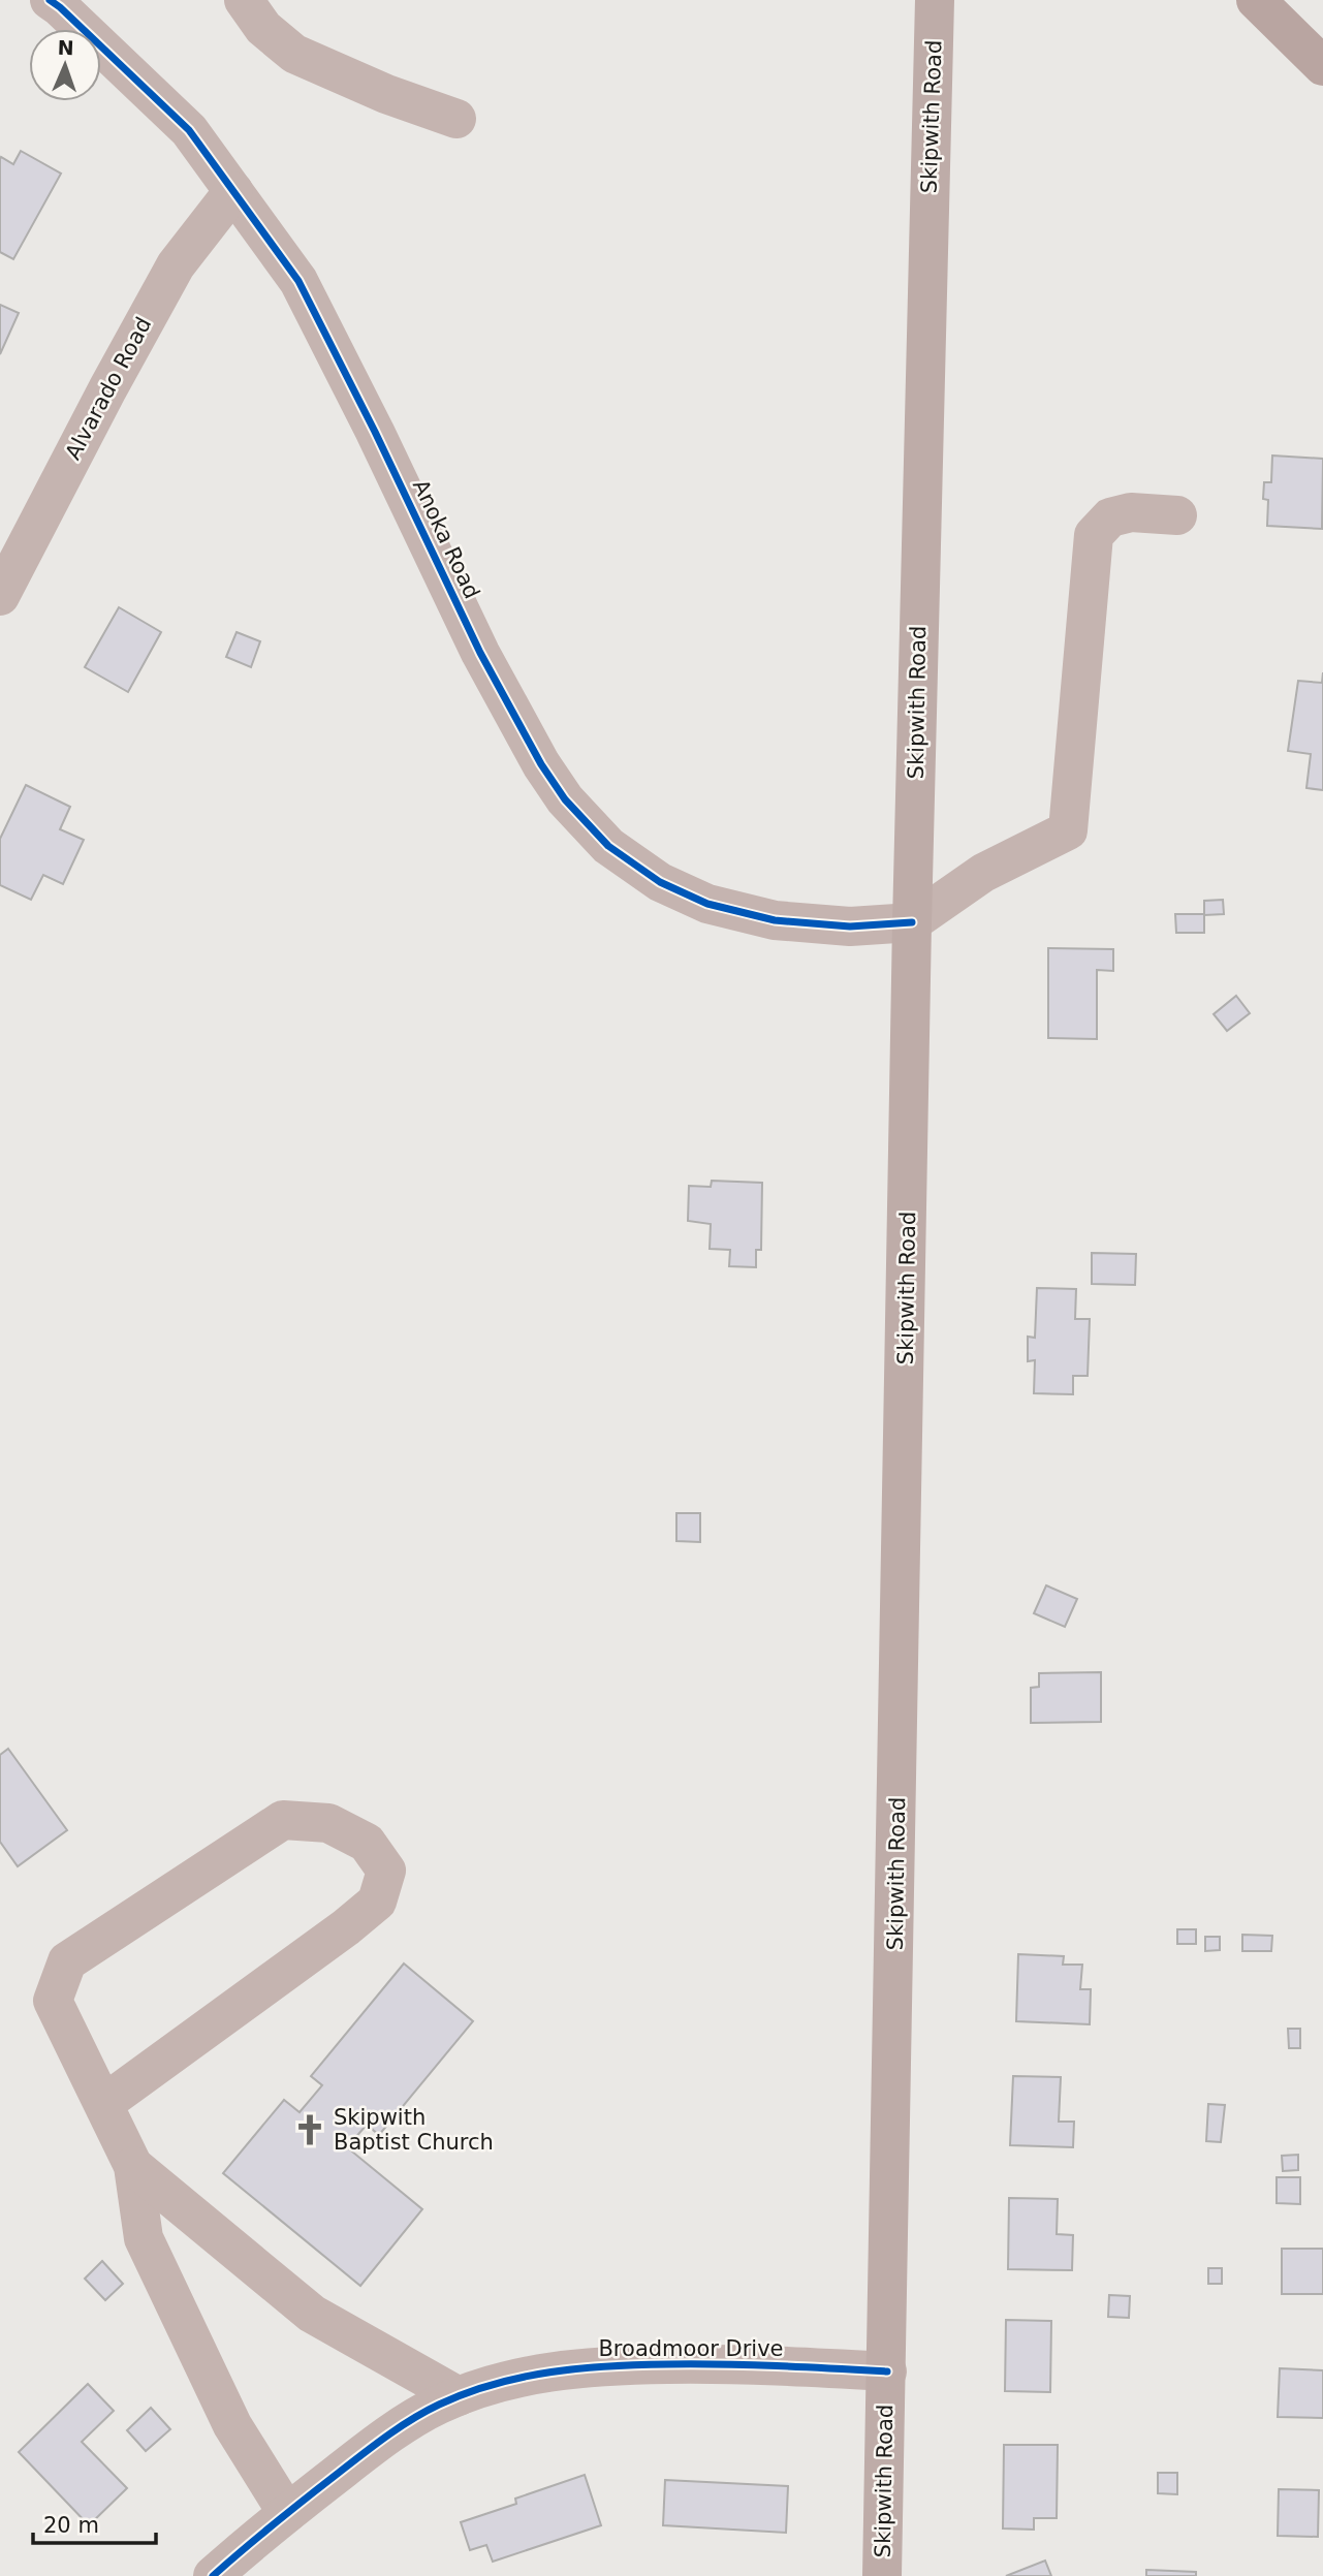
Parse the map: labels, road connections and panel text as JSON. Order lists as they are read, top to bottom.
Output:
{
  "streets": {
    "main road": ["Skipwith Road"],
    "street": ["Alvarado Road", "Anoka Road", "Broadmoor Drive"]
  },
  "crossings": [
    ["Skipwith Road", "Anoka Road"],
    ["Skipwith Road", "Broadmoor Drive"],
    ["Alvarado Road", "Anoka Road"]
  ],
  "places": {
    "church": ["Skipwith Baptist Church"]
  },
  "scale_bar": "20 m",
  "north": "top"
}
